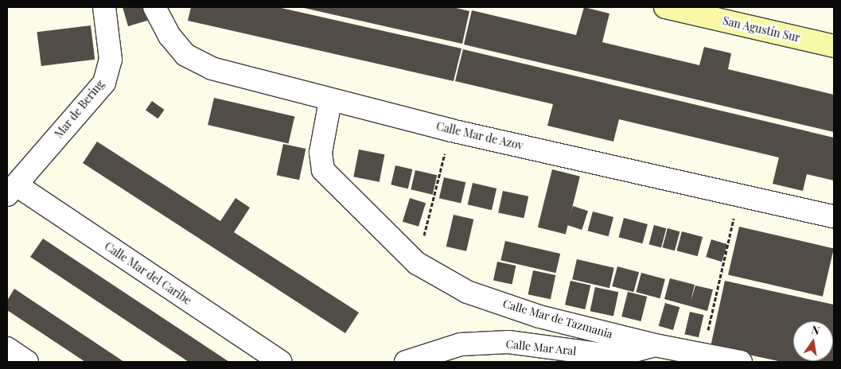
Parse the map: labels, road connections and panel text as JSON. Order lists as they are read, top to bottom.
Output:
{
  "streets": {
    "main road": ["San Agustín Sur"],
    "street": [
      "Mar de Bering",
      "Calle Mar de Azov",
      "Calle Mar del Caribe",
      "Calle Mar de Tazmania",
      "Calle Mar Aral"
    ]
  },
  "crossings": [
    ["Mar de Bering", "Calle Mar del Caribe"],
    ["Calle Mar de Azov", "Calle Mar de Tazmania"],
    ["Calle Mar de Tazmania", "Calle Mar Aral"]
  ],
  "north": "top"
}
